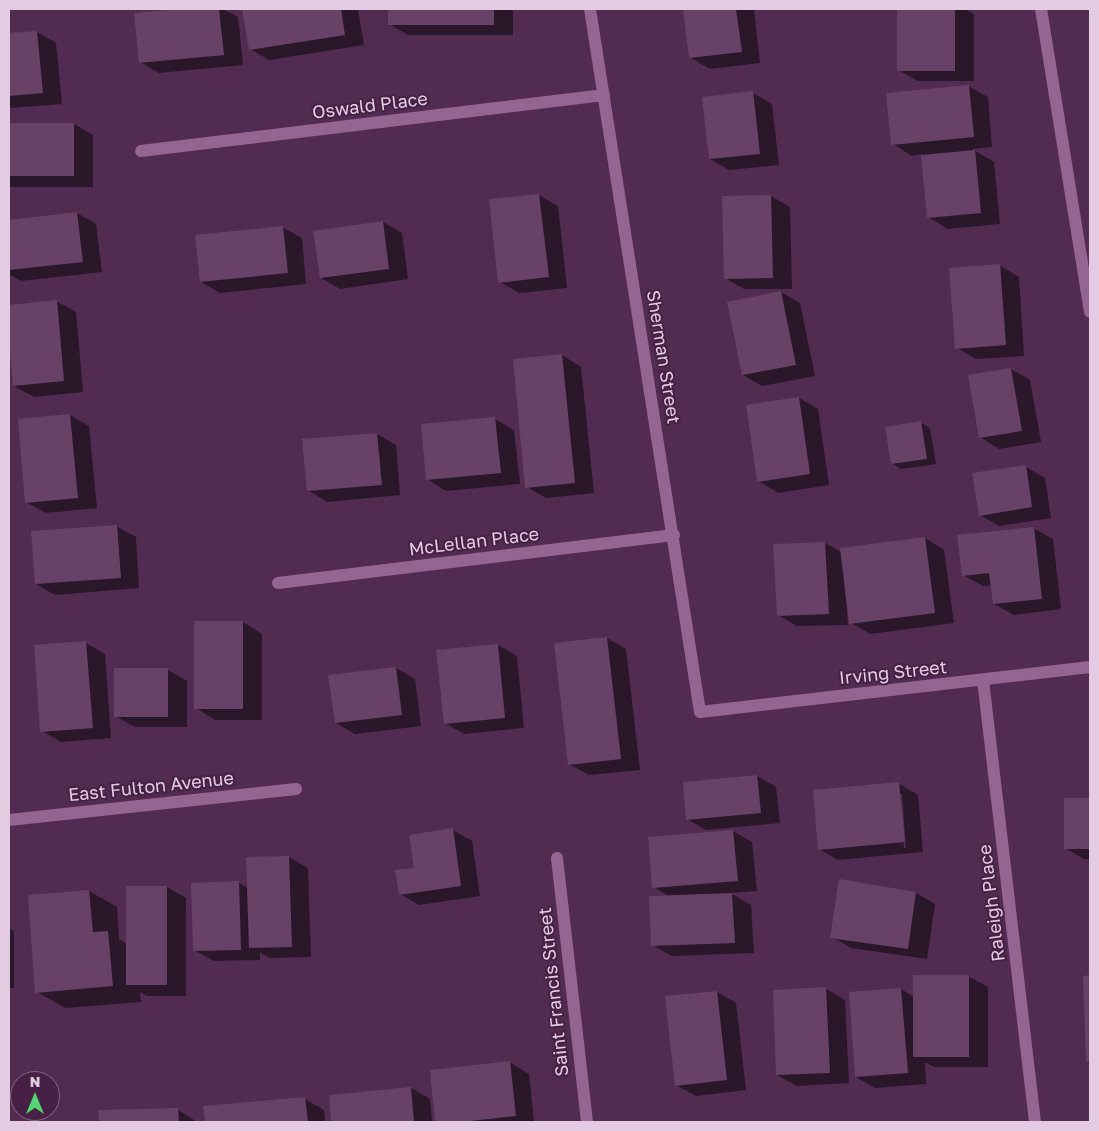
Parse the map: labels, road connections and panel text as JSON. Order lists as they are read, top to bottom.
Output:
{
  "streets": {
    "street": [
      "Oswald Place",
      "Sherman Street",
      "McLellan Place",
      "Irving Street",
      "East Fulton Avenue",
      "Raleigh Place",
      "Saint Francis Street"
    ]
  },
  "crossings": [
    ["Oswald Place", "Sherman Street"],
    ["Sherman Street", "McLellan Place"],
    ["Sherman Street", "Irving Street"],
    ["Irving Street", "Raleigh Place"]
  ],
  "north": "top"
}
